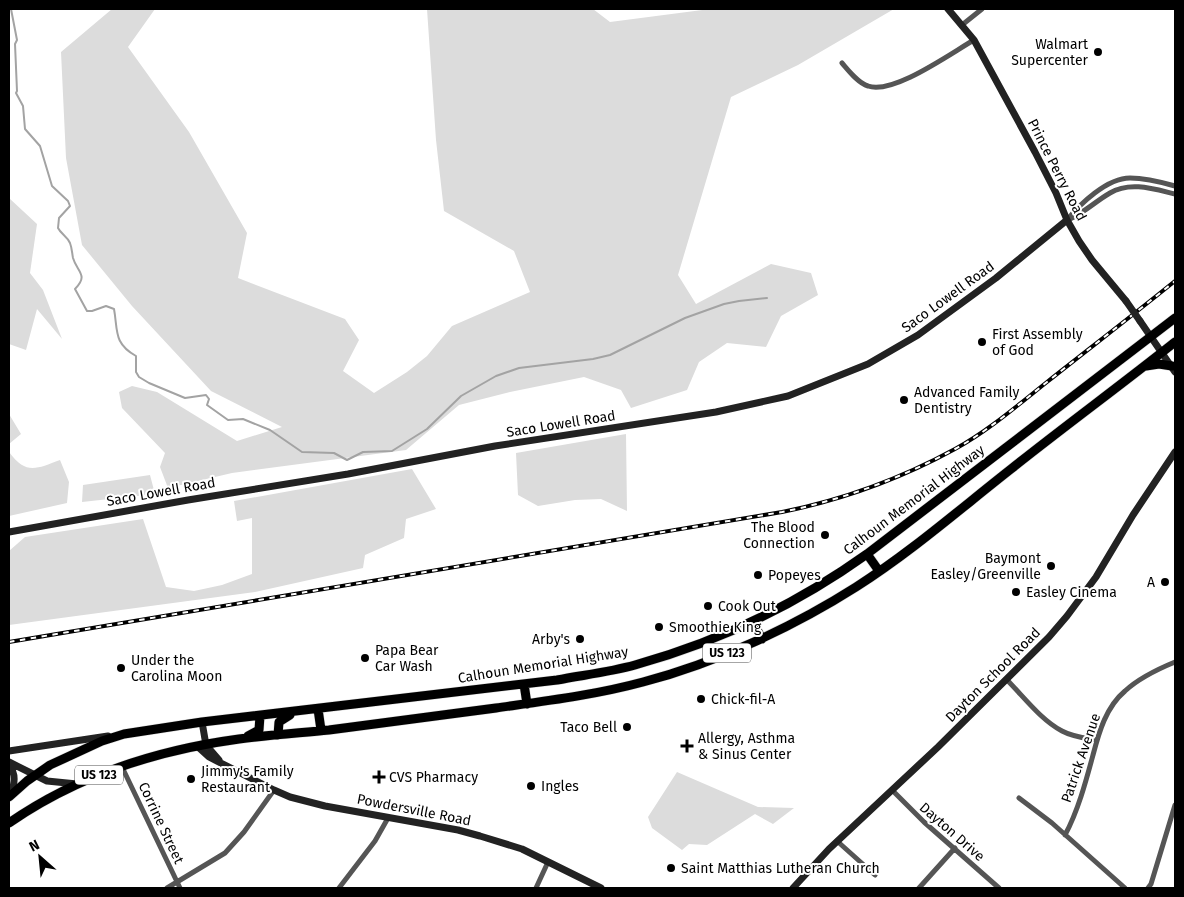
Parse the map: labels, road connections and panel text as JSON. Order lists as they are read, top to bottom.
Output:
{
  "streets": {
    "highway": ["Calhoun Memorial Highway", "US 123"],
    "street": [
      "Prince Perry Road",
      "Saco Lowell Road",
      "Dayton School Road",
      "Patrick Avenue",
      "Powdersville Road",
      "Corrine Street",
      "Dayton Drive"
    ]
  },
  "crossings": [
    ["Prince Perry Road", "Saco Lowell Road"],
    ["Prince Perry Road", "Calhoun Memorial Highway"],
    ["Prince Perry Road", "US 123"],
    ["US 123", "Powdersville Road"],
    ["US 123", "Corrine Street"],
    ["Dayton School Road", "Dayton Drive"]
  ],
  "places": {
    "other": [
      "Walmart Supercenter",
      "First Assembly of God",
      "Advanced Family Dentistry",
      "The Blood Connection",
      "Baymont Easley/Greenville",
      "Popeyes",
      "A",
      "Easley Cinema",
      "Cook Out",
      "Smoothie King",
      "Arby's",
      "Papa Bear Car Wash",
      "Under the Carolina Moon",
      "Chick-fil-A",
      "Taco Bell",
      "Jimmy's Family Restaurant",
      "Ingles",
      "Saint Matthias Lutheran Church"
    ],
    "health": ["Allergy, Asthma & Sinus Center", "CVS Pharmacy"]
  },
  "north": "top left"
}
